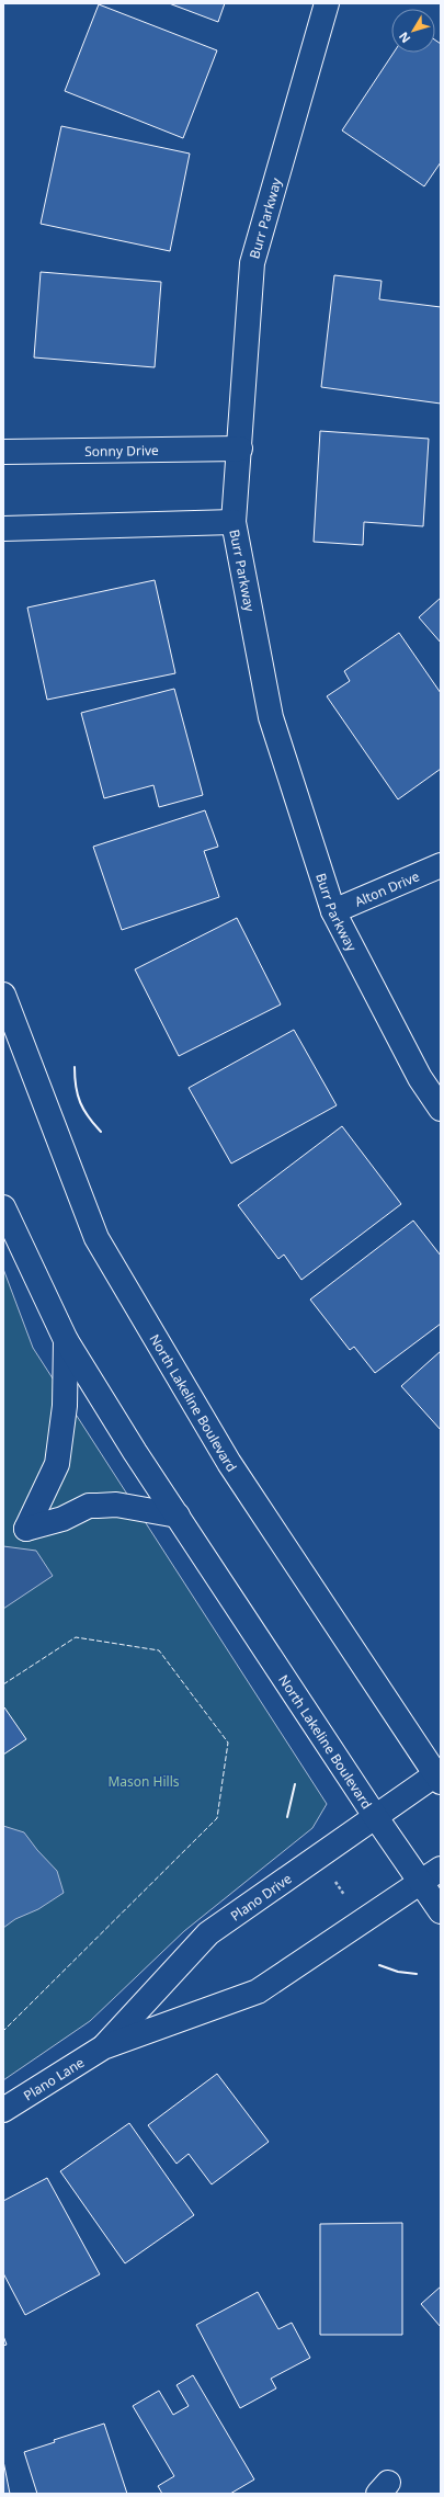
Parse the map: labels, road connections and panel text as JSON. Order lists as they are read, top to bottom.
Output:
{
  "streets": {
    "street": [
      "Burr Parkway",
      "Sonny Drive",
      "Alton Drive",
      "North Lakeline Boulevard",
      "Plano Drive",
      "Plano Lane"
    ]
  },
  "crossings": [
    ["Burr Parkway", "Sonny Drive"],
    ["Burr Parkway", "Alton Drive"],
    ["North Lakeline Boulevard", "Plano Drive"],
    ["Plano Drive", "Plano Lane"]
  ],
  "parks": ["Mason Hills"],
  "north": "bottom left"
}
